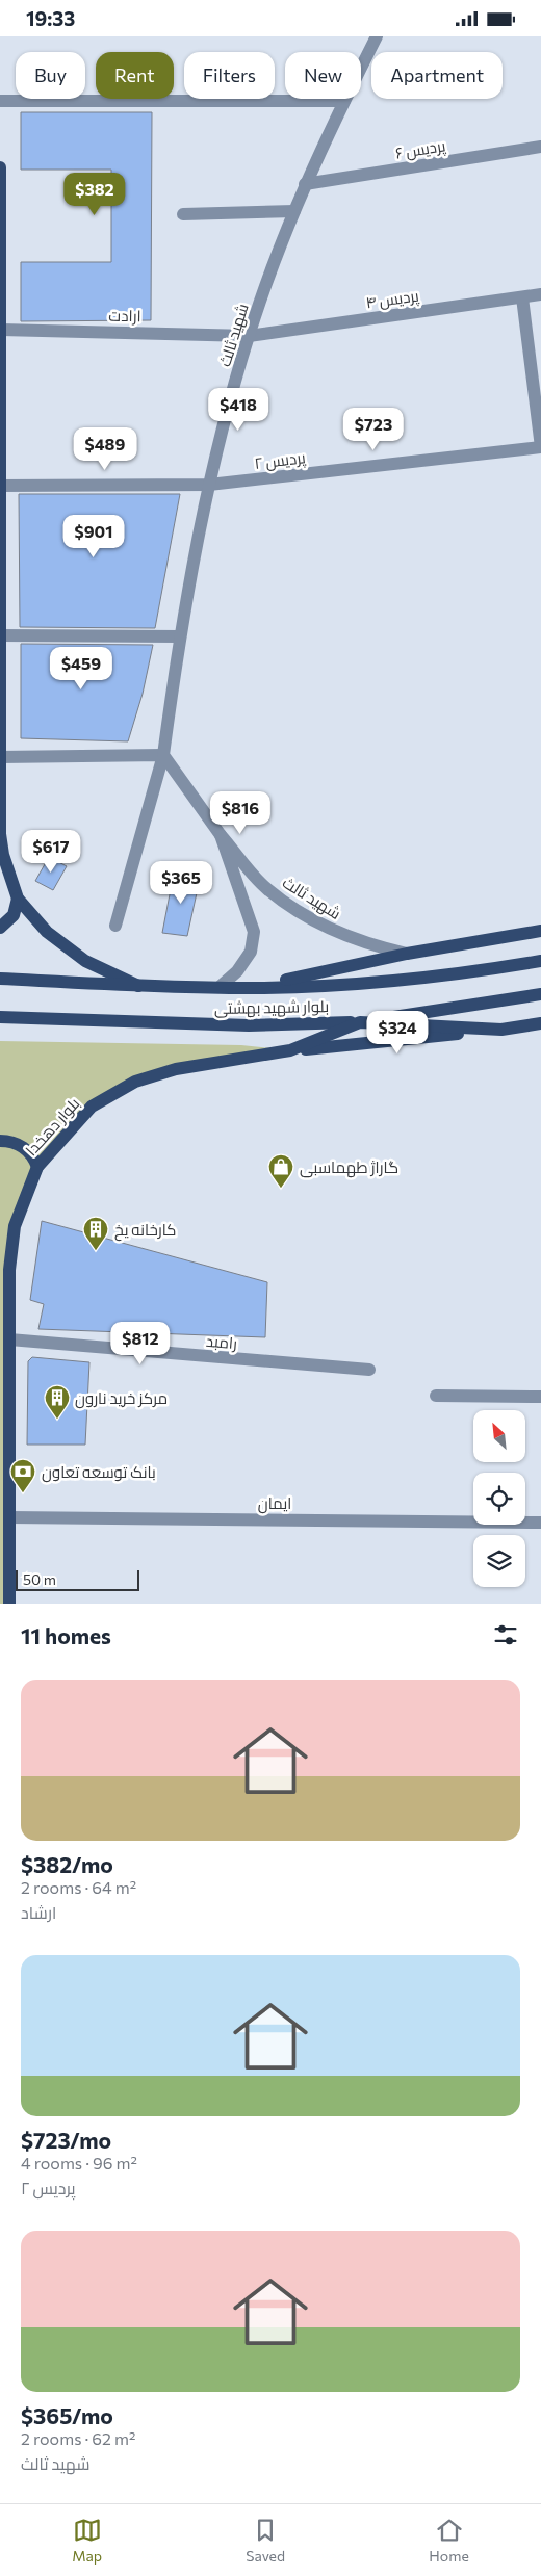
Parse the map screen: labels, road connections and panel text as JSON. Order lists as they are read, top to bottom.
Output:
{
  "streets": {
    "main road": ["بلوار شهید بهشتی", "بلوار دهخدا"],
    "street": [
      "پردیس ۶",
      "پردیس ۴",
      "ارادت",
      "شهید ثالث",
      "پردیس ۲",
      "رامبد",
      "ایمان"
    ]
  },
  "crossings": [
    ["پردیس ۶", "شهید ثالث"],
    ["پردیس ۴", "ارادت"],
    ["پردیس ۴", "شهید ثالث"],
    ["ارادت", "شهید ثالث"],
    ["شهید ثالث", "پردیس ۲"],
    ["شهید ثالث", "بلوار شهید بهشتی"],
    ["بلوار شهید بهشتی", "بلوار دهخدا"],
    ["بلوار دهخدا", "رامبد"],
    ["بلوار دهخدا", "ایمان"]
  ],
  "places": {
    "shop": ["گاراژ طهماسبی"],
    "building": ["کارخانه یخ", "مرکز خرید نارون"],
    "bank": ["بانک توسعه تعاون"]
  },
  "scale_bar": "50 m",
  "north": "top left",
  "page": {
    "status": "19:33",
    "chip": [
      "Buy",
      "Rent",
      "Filters",
      "New",
      "Apartment"
    ],
    "price": [
      "$382",
      "$418",
      "$723",
      "$489",
      "$901",
      "$459",
      "$816",
      "$617",
      "$365",
      "$324",
      "$812"
    ],
    "scale": "50 m",
    "heading": "11 homes",
    "list": [
      {
        "name": "$382/mo",
        "note": "2 rooms · 64 m² · ارشاد"
      },
      {
        "name": "$723/mo",
        "note": "4 rooms · 96 m² · پردیس ۲"
      },
      {
        "name": "$365/mo",
        "note": "2 rooms · 62 m² · شهید ثالث"
      }
    ],
    "tabs": ["Map", "Saved", "Home"]
  }
}
